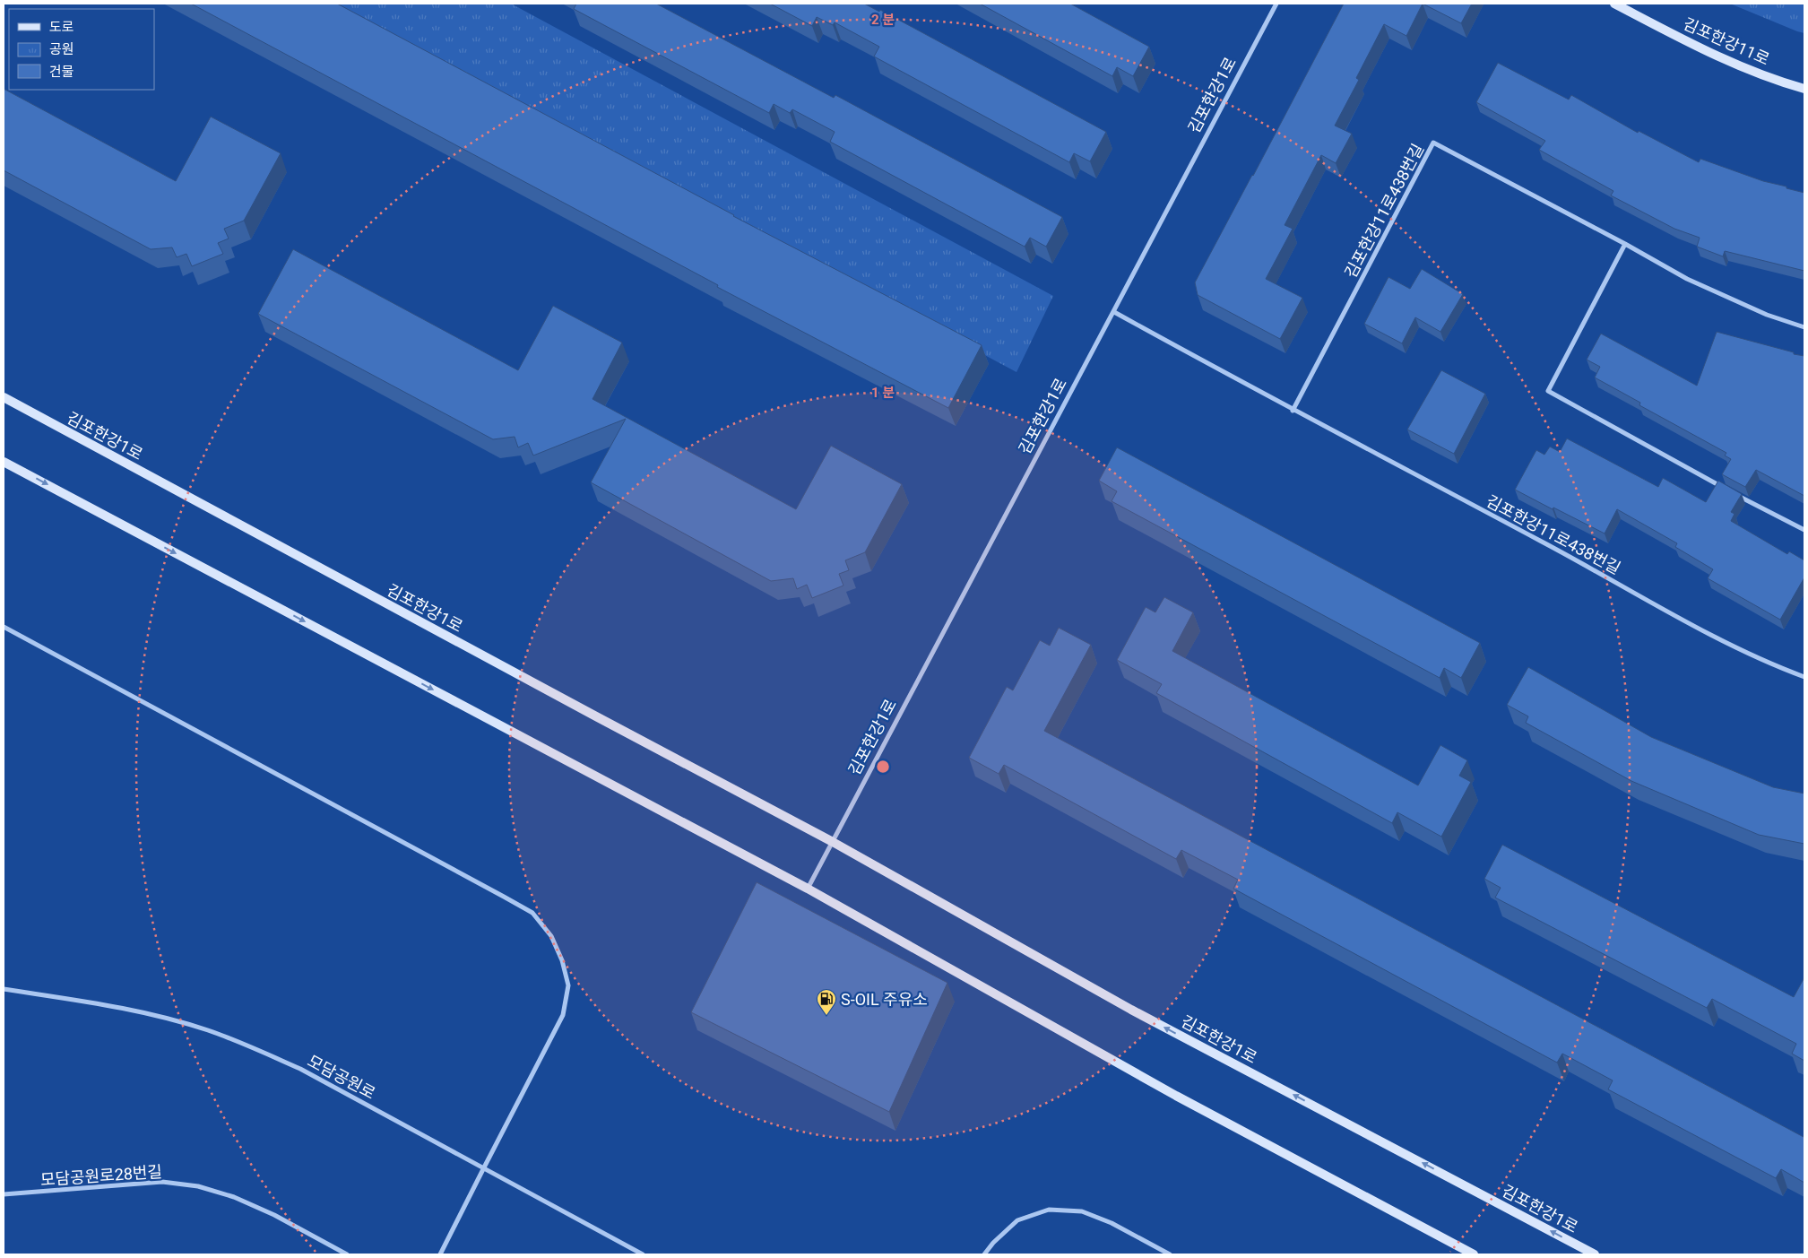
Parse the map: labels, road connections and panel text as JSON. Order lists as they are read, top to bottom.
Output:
{
  "streets": {
    "street": [
      "김포한강11로",
      "김포한강1로",
      "김포한강11로438번길",
      "모담공원로",
      "모담공원로28번길"
    ]
  },
  "crossings": [
    ["김포한강1로", "김포한강11로438번길"]
  ],
  "places": {
    "fuel station": ["S-OIL 주유소"]
  },
  "legend": ["도로", "공원", "건물"],
  "rings": ["2 분", "1 분"]
}
